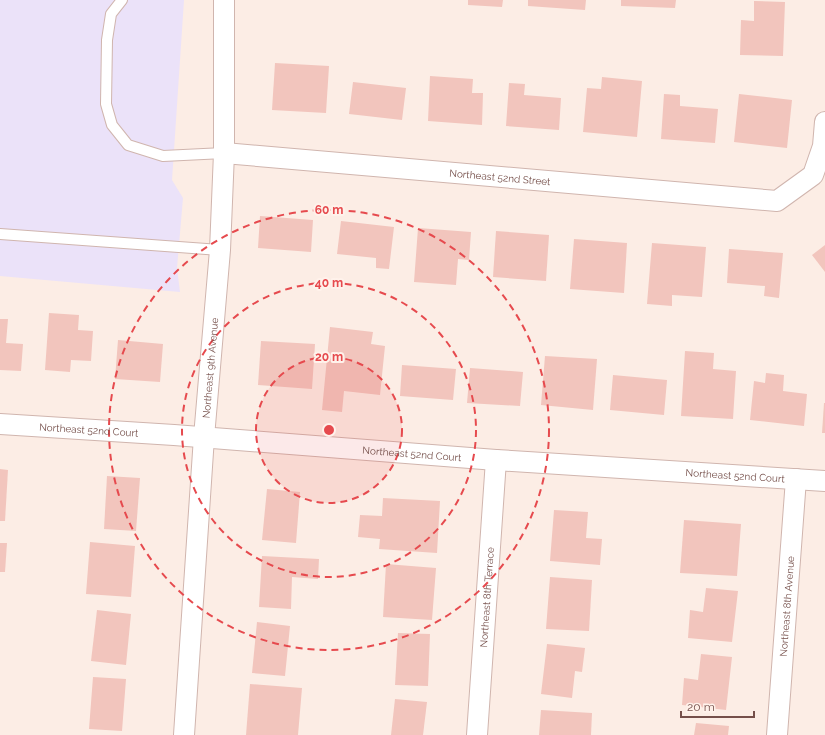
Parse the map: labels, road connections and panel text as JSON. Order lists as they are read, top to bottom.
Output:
{
  "streets": {
    "street": [
      "Northeast 52nd Street",
      "Northeast 9th Avenue",
      "Northeast 52nd Court",
      "Northeast 8th Terrace",
      "Northeast 8th Avenue"
    ]
  },
  "crossings": [
    ["Northeast 52nd Street", "Northeast 9th Avenue"],
    ["Northeast 9th Avenue", "Northeast 52nd Court"],
    ["Northeast 52nd Court", "Northeast 8th Terrace"],
    ["Northeast 52nd Court", "Northeast 8th Avenue"]
  ],
  "scale_bar": "20 m",
  "rings": ["60 m", "40 m", "20 m"]
}
